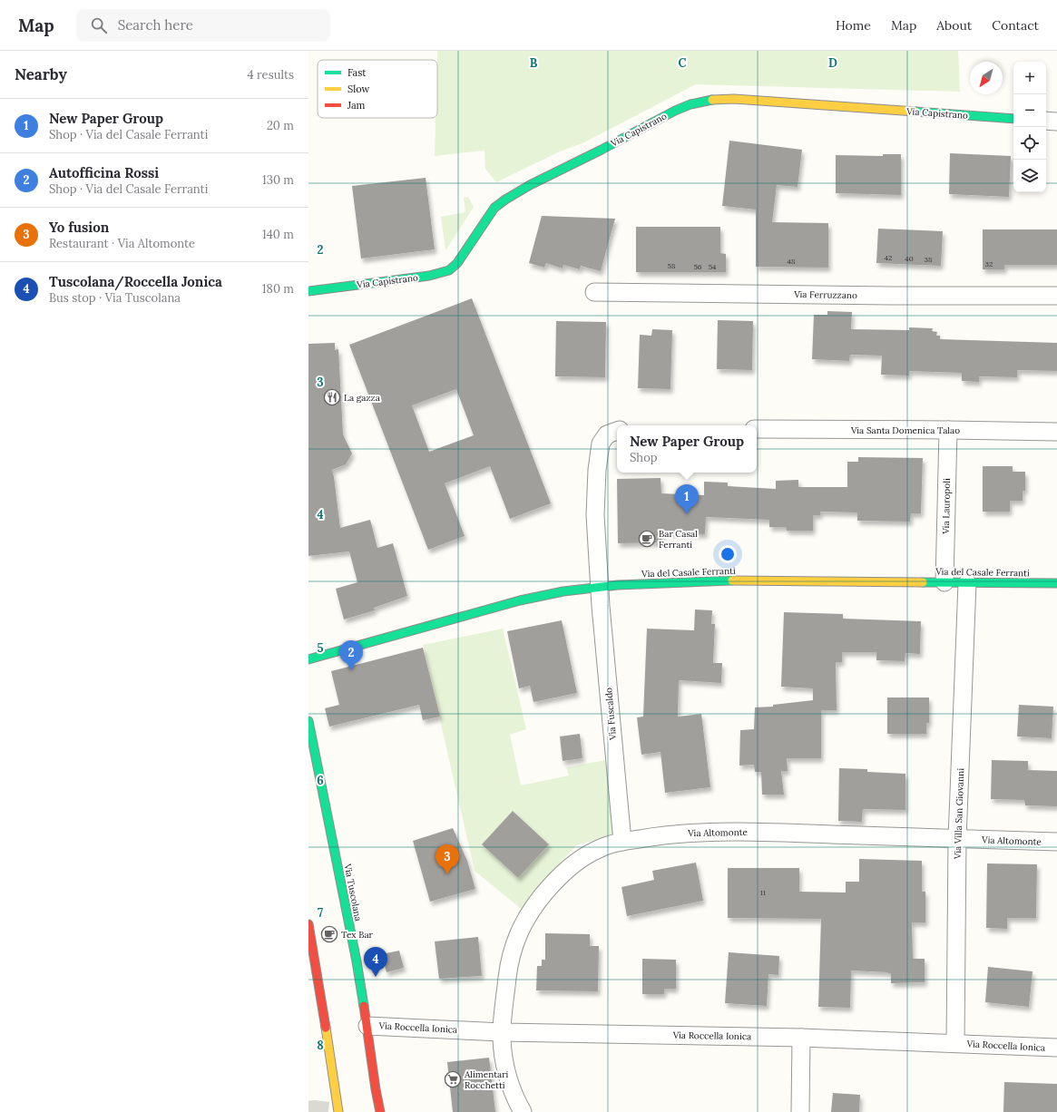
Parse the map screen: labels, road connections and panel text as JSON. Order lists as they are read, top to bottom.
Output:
{
  "streets": {
    "street": [
      "Via Capistrano",
      "Via Ferruzzano",
      "Via Santa Domenica Talao",
      "Via Lauropoli",
      "Via del Casale Ferranti",
      "Via Fuscaldo",
      "Via Villa San Giovanni",
      "Via Altomonte",
      "Via Tuscolana",
      "Via Roccella Ionica"
    ]
  },
  "crossings": [
    ["Via Santa Domenica Talao", "Via Lauropoli"],
    ["Via Lauropoli", "Via del Casale Ferranti"],
    ["Via del Casale Ferranti", "Via Fuscaldo"],
    ["Via del Casale Ferranti", "Via Villa San Giovanni"],
    ["Via Fuscaldo", "Via Altomonte"],
    ["Via Villa San Giovanni", "Via Altomonte"],
    ["Via Villa San Giovanni", "Via Roccella Ionica"],
    ["Via Altomonte", "Via Roccella Ionica"],
    ["Via Tuscolana", "Via Roccella Ionica"]
  ],
  "places": {
    "restaurant": ["La gazza"],
    "cafe": ["Bar Casal Ferranti", "Tex Bar"],
    "supermarket": ["Alimentari Rocchetti"]
  },
  "house_numbers": [
    "42",
    "40",
    "38",
    "48",
    "32",
    "58",
    "56",
    "54",
    "11"
  ],
  "legend": ["Fast", "Slow", "Jam"],
  "north": "bottom left",
  "page": {
    "header": "Map",
    "search": "Search here",
    "nav": [
      "Home",
      "Map",
      "About",
      "Contact"
    ],
    "heading": ["Nearby", "4 results"],
    "map_buttons": ["+", "−"],
    "list": [
      {
        "mark": "1",
        "name": "New Paper Group",
        "note": "Shop · Via del Casale Ferranti",
        "value": "20 m"
      },
      {
        "mark": "2",
        "name": "Autofficina Rossi",
        "note": "Shop · Via del Casale Ferranti",
        "value": "130 m"
      },
      {
        "mark": "3",
        "name": "Yo fusion",
        "note": "Restaurant · Via Altomonte",
        "value": "140 m"
      },
      {
        "mark": "4",
        "name": "Tuscolana/Roccella Jonica",
        "note": "Bus stop · Via Tuscolana",
        "value": "180 m"
      }
    ],
    "popup": ["New Paper Group", "Shop"],
    "pins": [
      "1",
      "2",
      "3",
      "4"
    ]
  },
  "grid": {
    "columns": ["B", "C", "D"],
    "rows": [
      "2",
      "3",
      "4",
      "5",
      "6",
      "7",
      "8"
    ]
  }
}
